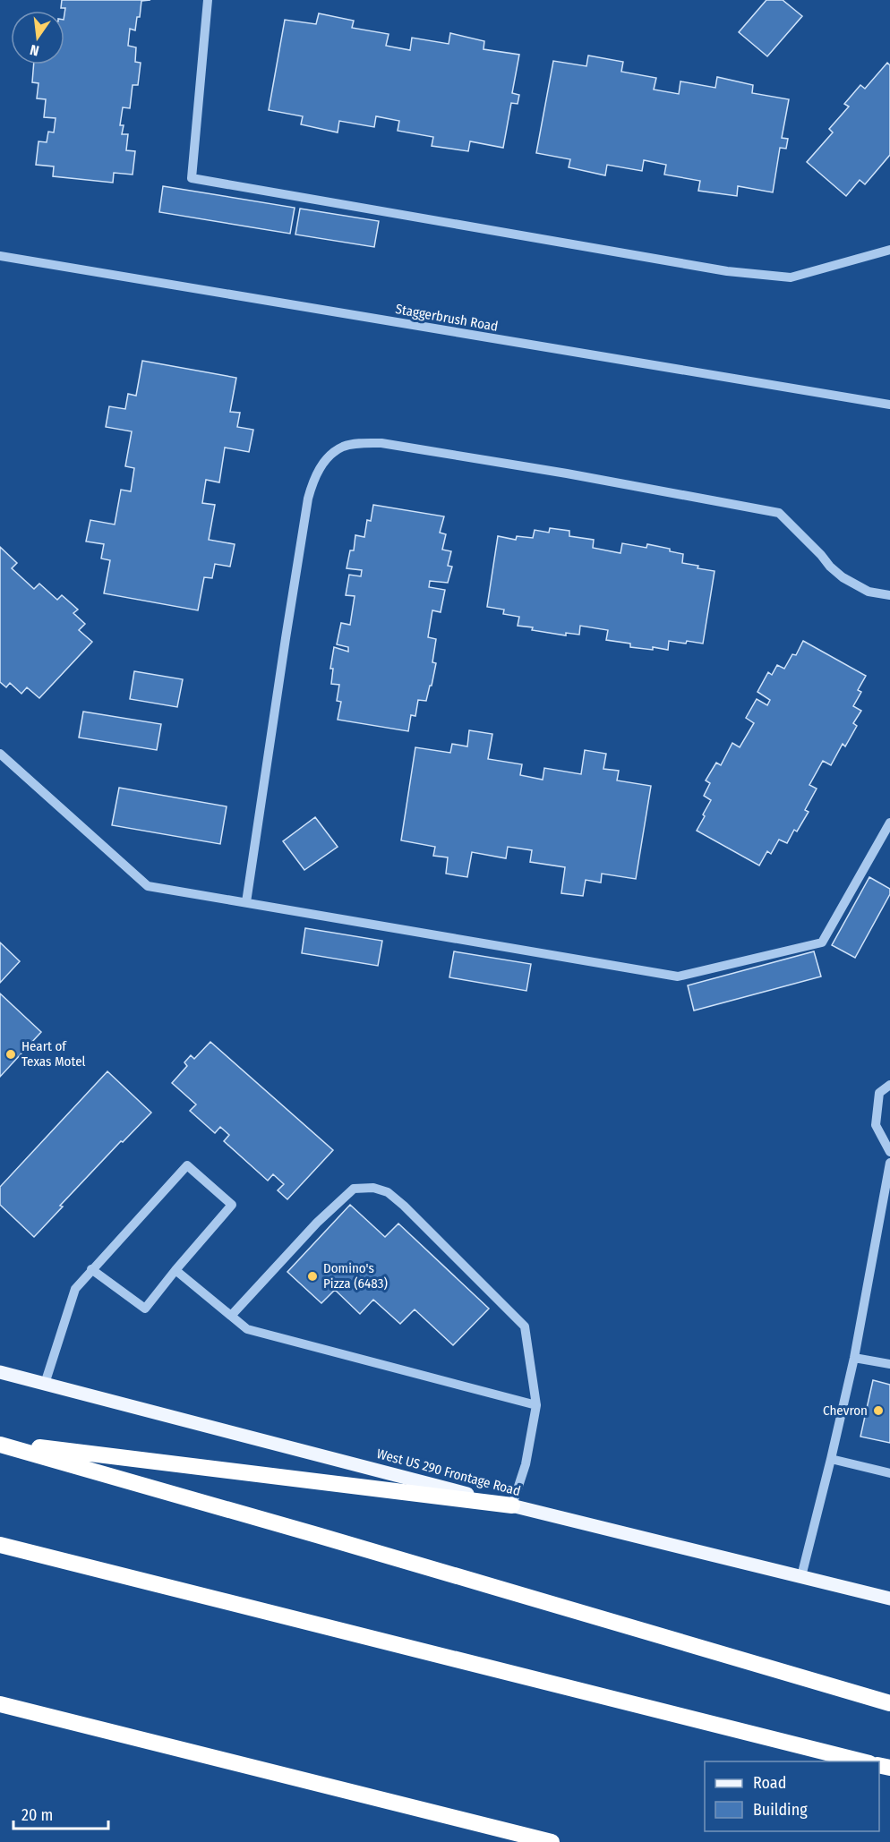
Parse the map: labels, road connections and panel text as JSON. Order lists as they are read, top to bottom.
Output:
{
  "streets": {
    "main road": ["West US 290 Frontage Road"],
    "street": ["Staggerbrush Road"]
  },
  "places": ["Heart of Texas Motel", "Domino's Pizza (6483)", "Chevron"],
  "legend": ["Road", "Building"],
  "scale_bar": "20 m",
  "north": "bottom"
}
